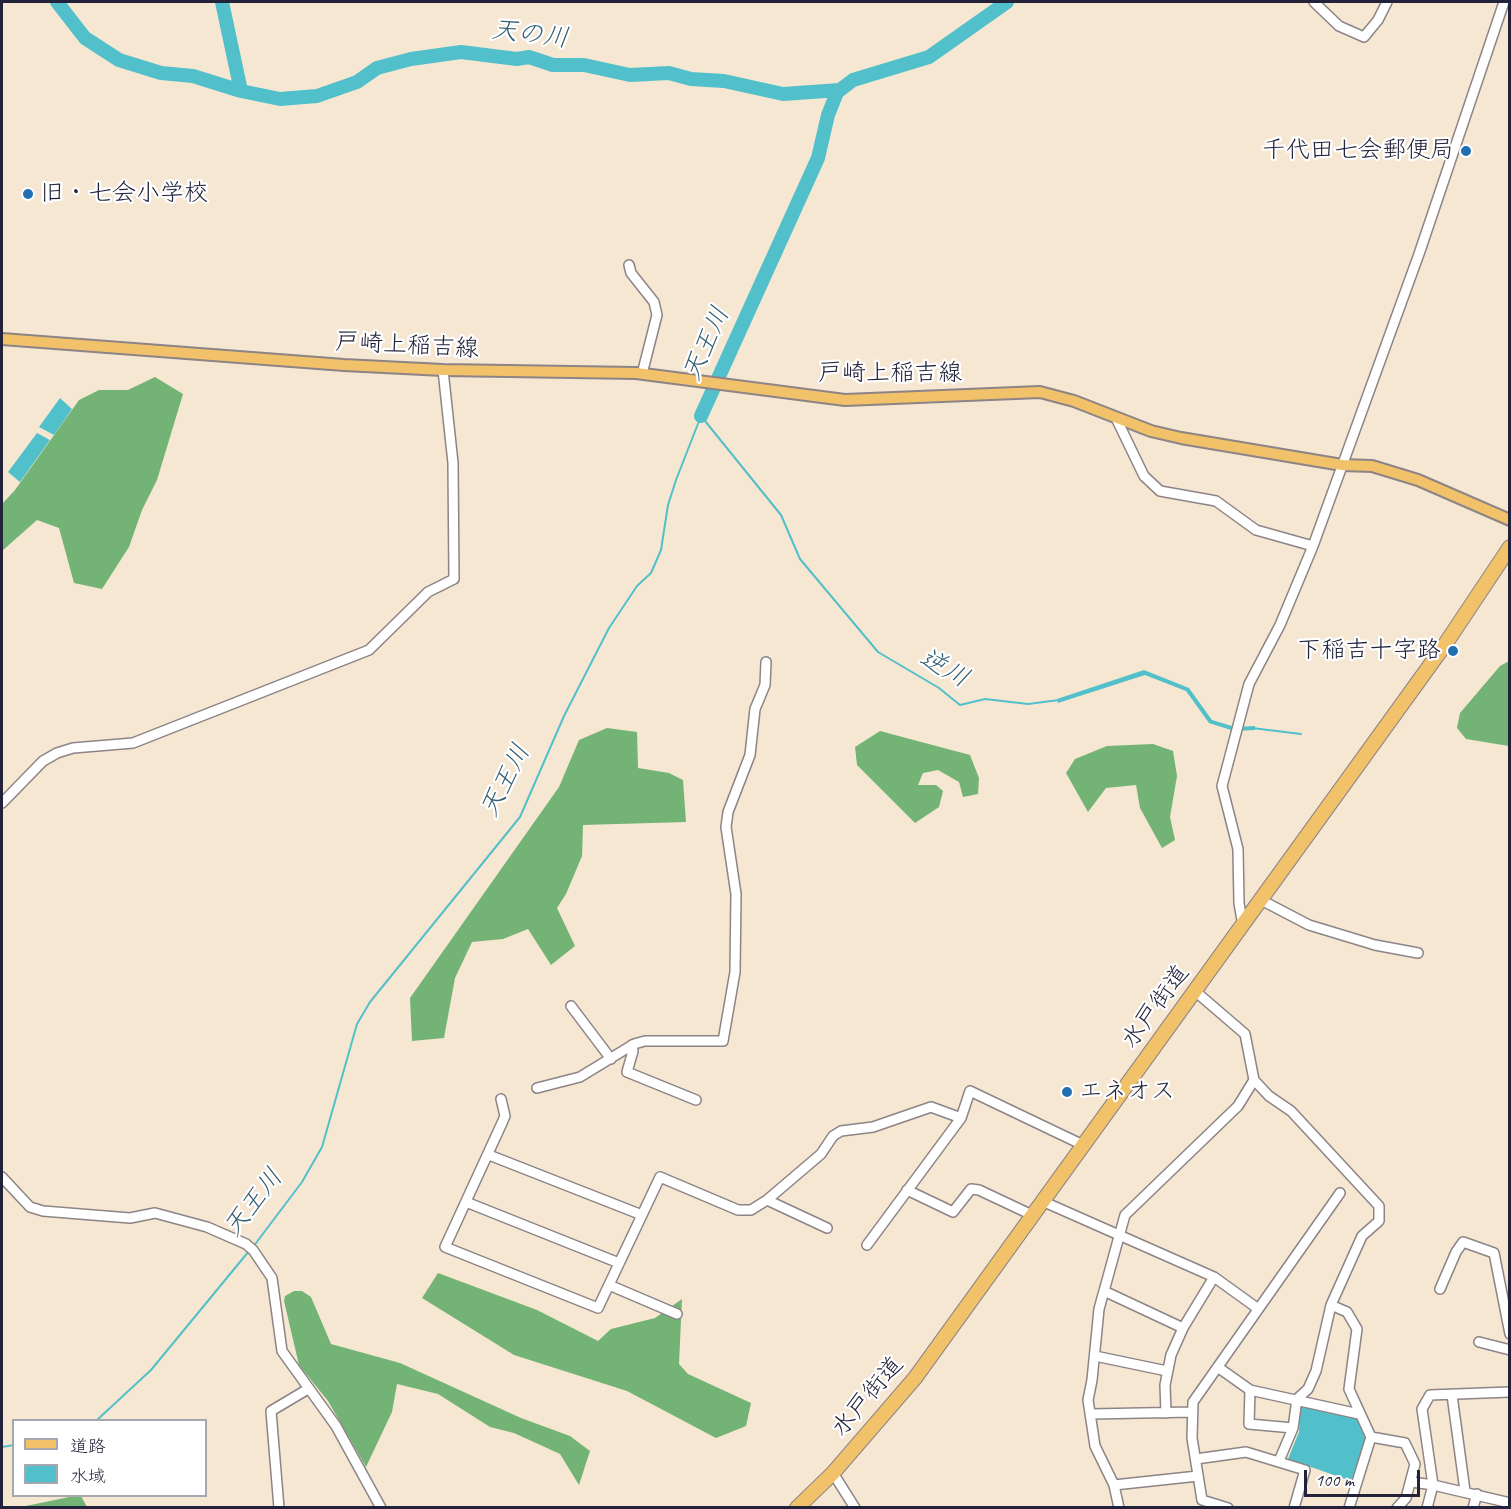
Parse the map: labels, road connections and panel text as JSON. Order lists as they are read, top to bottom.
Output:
{
  "streets": {
    "highway": ["水戸街道"],
    "main road": ["戸崎上稲吉線"]
  },
  "water": ["天の川", "天王川", "逆川"],
  "places": [
    "千代田七会郵便局",
    "旧・七会小学校",
    "下稲吉十字路",
    "エネオス"
  ],
  "legend": ["道路", "水域"],
  "scale_bar": "100 m"
}
